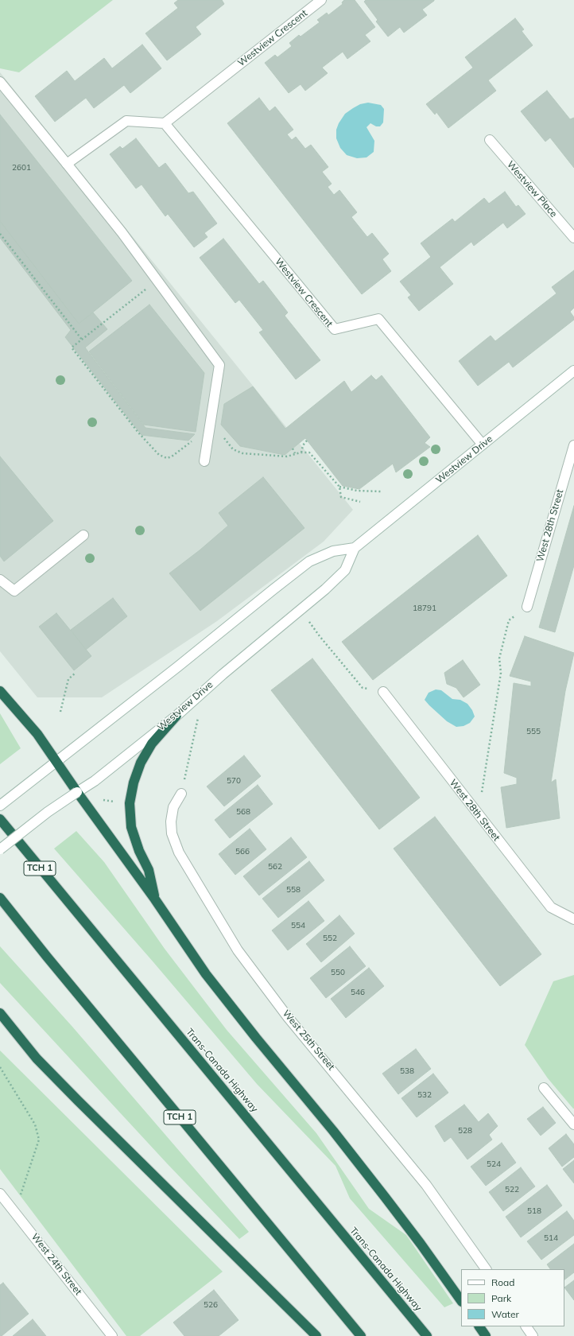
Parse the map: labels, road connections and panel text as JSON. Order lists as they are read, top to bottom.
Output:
{
  "streets": {
    "highway": ["TCH 1", "Trans-Canada Highway"],
    "street": [
      "Westview Crescent",
      "Westview Place",
      "Westview Drive",
      "West 28th Street",
      "West 25th Street",
      "West 24th Street"
    ]
  },
  "crossings": [
    ["Westview Crescent", "Westview Drive"]
  ],
  "house_numbers": [
    "2601",
    "18791",
    "555",
    "570",
    "568",
    "566",
    "562",
    "558",
    "554",
    "552",
    "550",
    "546",
    "538",
    "532",
    "528",
    "524",
    "522",
    "518",
    "514",
    "526"
  ],
  "legend": ["Road", "Park", "Water"]
}
